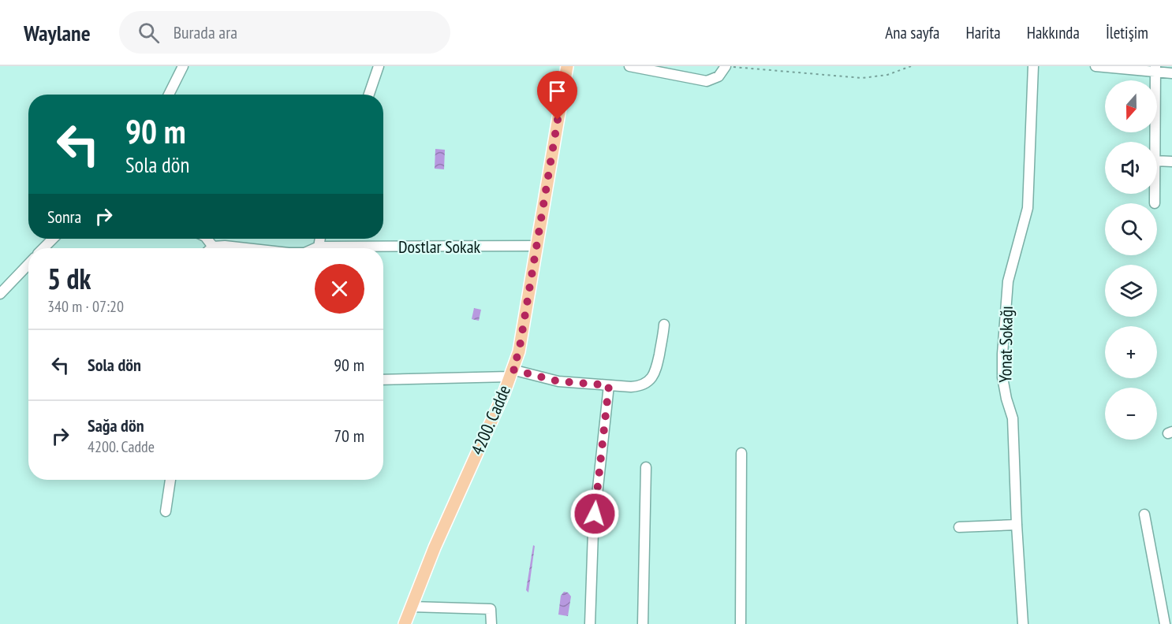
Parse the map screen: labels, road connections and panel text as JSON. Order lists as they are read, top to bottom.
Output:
{
  "streets": {
    "main road": ["4200. Cadde"],
    "street": ["Dostlar Sokak", "Yonat Sokağı"]
  },
  "crossings": [
    ["Dostlar Sokak", "4200. Cadde"]
  ],
  "north": "bottom",
  "page": {
    "header": "Waylane",
    "search": "Burada ara",
    "nav": [
      "Ana sayfa",
      "Harita",
      "Hakkında",
      "İletişim"
    ],
    "map_buttons": ["+", "−"],
    "turn": ["90 m", "Sola dön"],
    "then": "Sonra",
    "heading": ["5 dk", "340 m · 07:20"],
    "list": [
      {
        "name": "Sola dön",
        "value": "90 m"
      },
      {
        "name": "Sağa dön",
        "note": "4200. Cadde",
        "value": "70 m"
      }
    ]
  }
}
